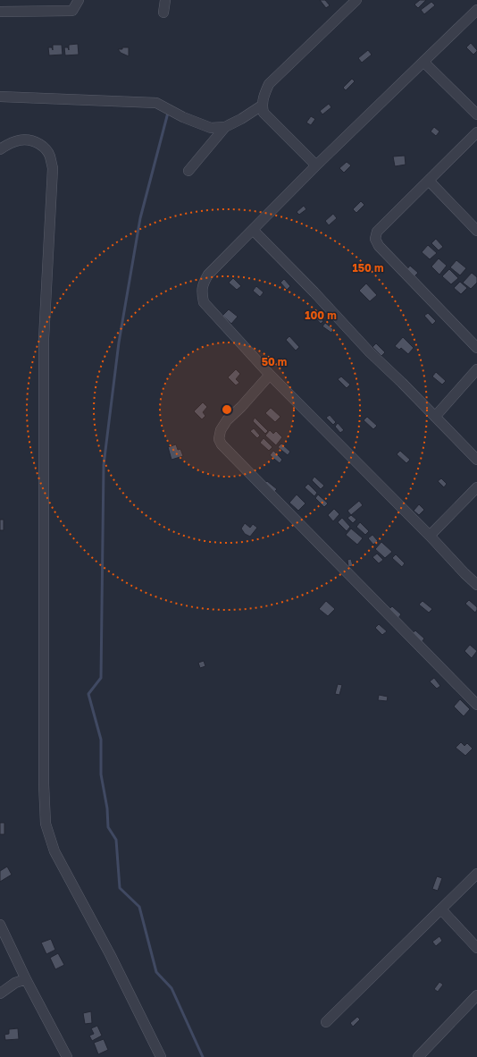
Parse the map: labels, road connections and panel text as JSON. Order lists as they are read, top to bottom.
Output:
{
  "rings": ["150 m", "100 m", "50 m"]
}
